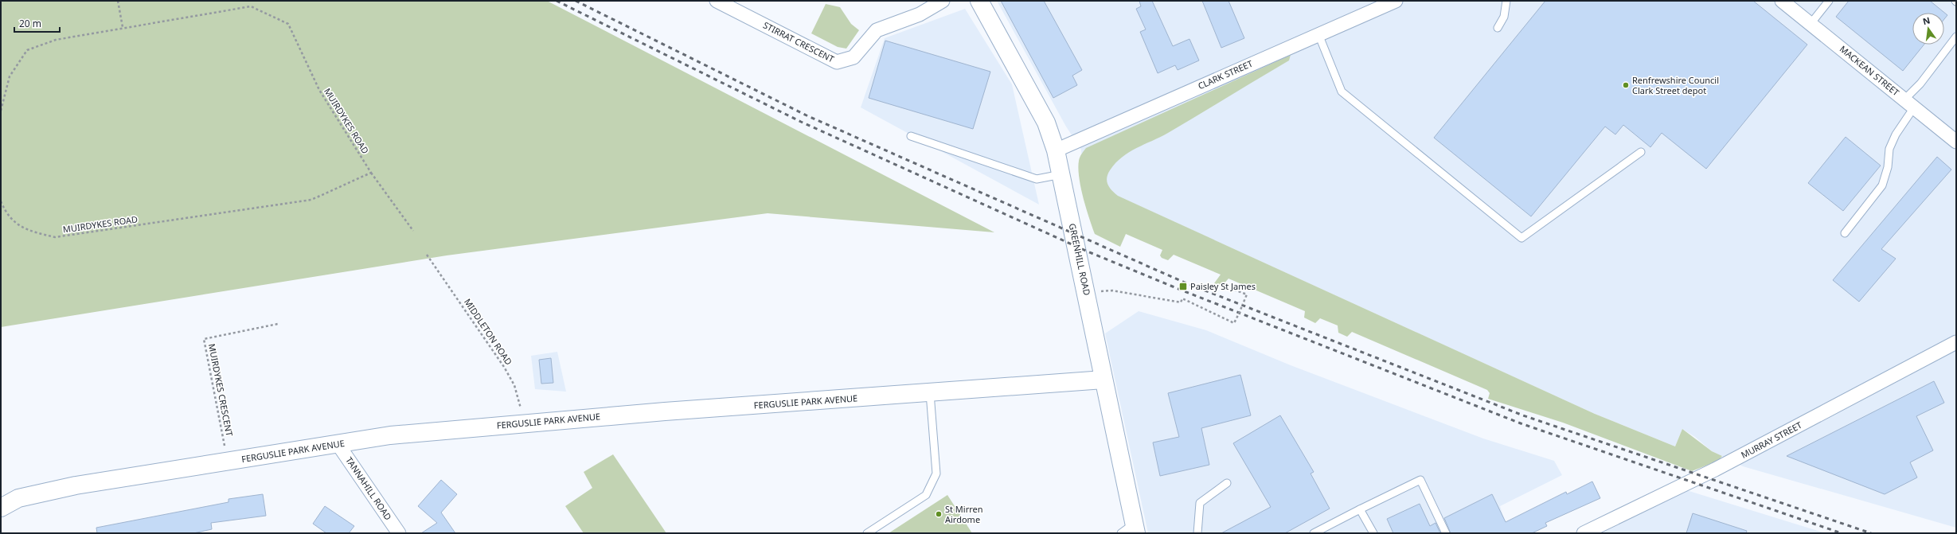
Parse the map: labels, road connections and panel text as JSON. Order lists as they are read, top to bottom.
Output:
{
  "streets": {
    "street": [
      "STIRRAT CRESCENT",
      "MACKEAN STREET",
      "CLARK STREET",
      "GREENHILL ROAD",
      "FERGUSLIE PARK AVENUE",
      "MURRAY STREET",
      "TANNAHILL ROAD"
    ],
    "path": ["MUIRDYKES ROAD", "MIDDLETON ROAD", "MUIRDYKES CRESCENT"]
  },
  "crossings": [
    ["CLARK STREET", "GREENHILL ROAD"],
    ["GREENHILL ROAD", "FERGUSLIE PARK AVENUE"],
    ["MIDDLETON ROAD", "FERGUSLIE PARK AVENUE"],
    ["MUIRDYKES CRESCENT", "FERGUSLIE PARK AVENUE"],
    ["FERGUSLIE PARK AVENUE", "TANNAHILL ROAD"]
  ],
  "places": {
    "other": ["Renfrewshire Council Clark Street depot", "St Mirren Airdome"],
    "transit": ["Paisley St James"]
  },
  "scale_bar": "20 m",
  "north": "top"
}
